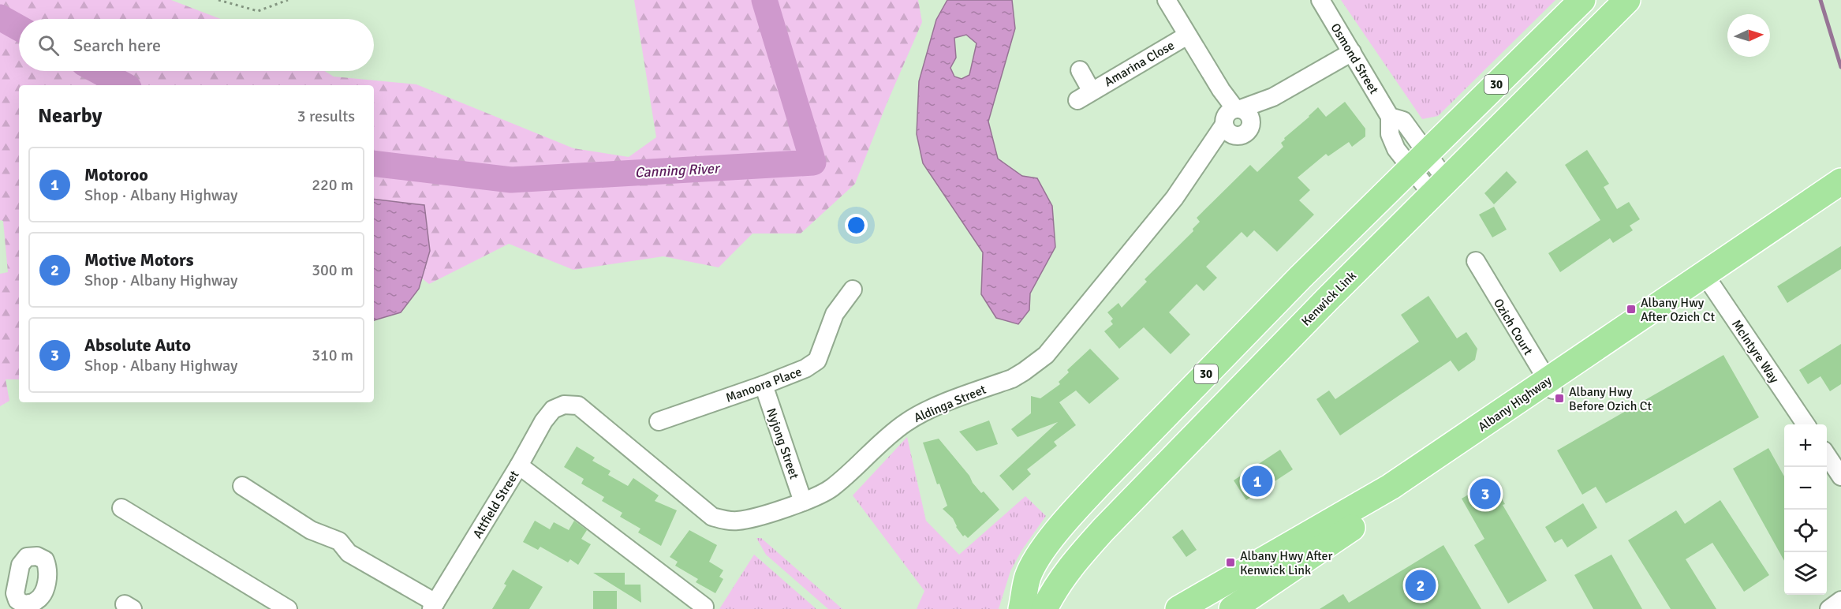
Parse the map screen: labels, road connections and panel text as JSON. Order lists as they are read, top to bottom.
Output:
{
  "streets": {
    "highway": ["30", "Kenwick Link", "Albany Highway"],
    "street": [
      "Osmond Street",
      "Amarina Close",
      "Ozich Court",
      "McIntyre Way",
      "Manoora Place",
      "Aldinga Street",
      "Nyjong Street",
      "Attfield Street"
    ]
  },
  "crossings": [
    ["Osmond Street", "30"],
    ["Osmond Street", "Kenwick Link"],
    ["Osmond Street", "Aldinga Street"],
    ["Ozich Court", "Albany Highway"],
    ["McIntyre Way", "Albany Highway"],
    ["Manoora Place", "Nyjong Street"],
    ["Aldinga Street", "Nyjong Street"],
    ["Aldinga Street", "Attfield Street"]
  ],
  "water": ["Canning River"],
  "places": {
    "transit": ["Albany Hwy After Ozich Ct", "Albany Hwy Before Ozich Ct", "Albany Hwy After Kenwick Link"]
  },
  "north": "right",
  "page": {
    "search": "Search here",
    "heading": ["Nearby", "3 results"],
    "list": [
      {
        "mark": "1",
        "name": "Motoroo",
        "note": "Shop · Albany Highway",
        "value": "220 m"
      },
      {
        "mark": "2",
        "name": "Motive Motors",
        "note": "Shop · Albany Highway",
        "value": "300 m"
      },
      {
        "mark": "3",
        "name": "Absolute Auto",
        "note": "Shop · Albany Highway",
        "value": "310 m"
      }
    ],
    "map_buttons": ["+", "−"],
    "pins": ["1", "3", "2"]
  }
}
